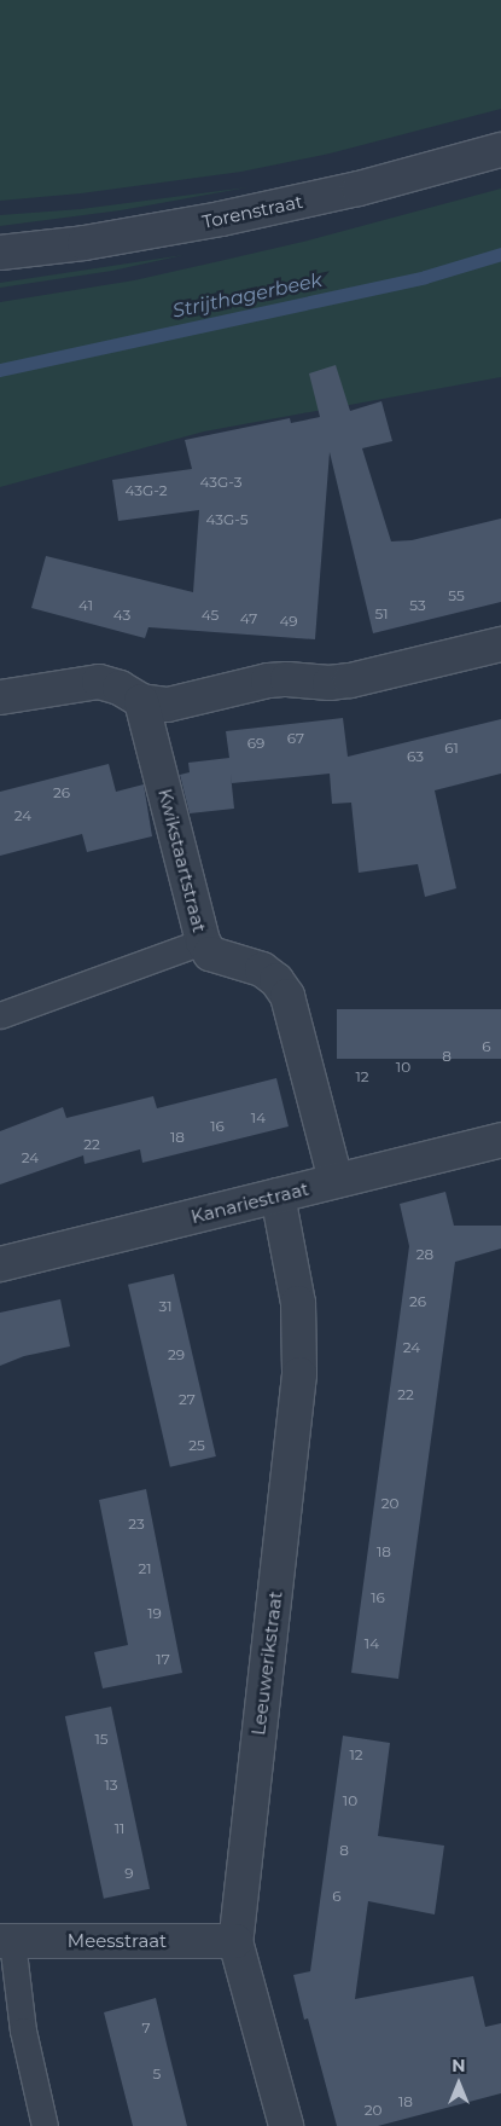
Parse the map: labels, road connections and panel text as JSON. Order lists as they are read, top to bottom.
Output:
{
  "streets": {
    "street": [
      "Torenstraat",
      "Kwikstaartstraat",
      "Kanariestraat",
      "Leeuwerikstraat",
      "Meesstraat"
    ]
  },
  "crossings": [
    ["Kwikstaartstraat", "Kanariestraat"],
    ["Kanariestraat", "Leeuwerikstraat"],
    ["Leeuwerikstraat", "Meesstraat"]
  ],
  "water": ["Strijthagerbeek"],
  "house_numbers": [
    "43G-3",
    "43G-2",
    "43G-5",
    "55",
    "41",
    "53",
    "51",
    "43",
    "45",
    "47",
    "49",
    "67",
    "69",
    "61",
    "63",
    "26",
    "24",
    "6",
    "8",
    "10",
    "12",
    "14",
    "16",
    "18",
    "22",
    "24",
    "28",
    "26",
    "31",
    "24",
    "29",
    "22",
    "27",
    "25",
    "20",
    "23",
    "18",
    "21",
    "16",
    "19",
    "14",
    "17",
    "15",
    "12",
    "13",
    "10",
    "11",
    "8",
    "9",
    "6",
    "7",
    "5",
    "18",
    "20"
  ],
  "north": "top"
}
